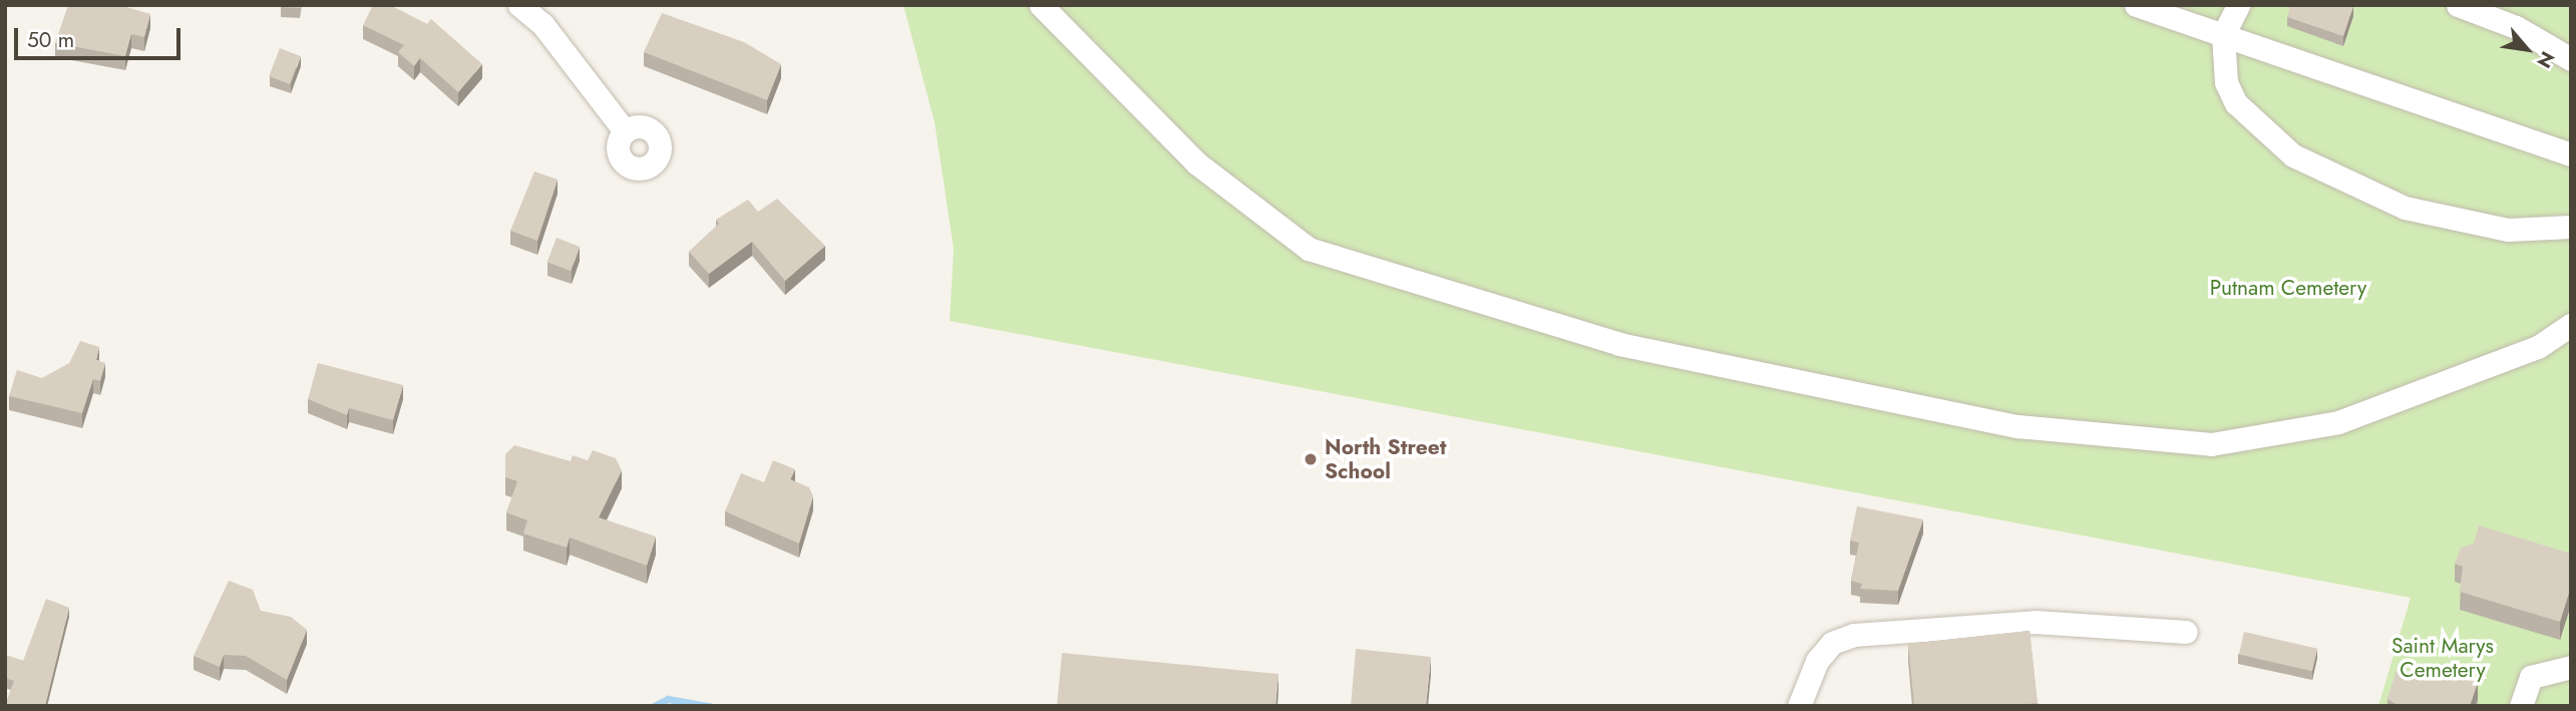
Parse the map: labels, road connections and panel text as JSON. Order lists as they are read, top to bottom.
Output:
{
  "parks": ["Putnam Cemetery", "Saint Marys Cemetery"],
  "places": ["North Street School"],
  "scale_bar": "50 m",
  "north": "bottom right"
}
